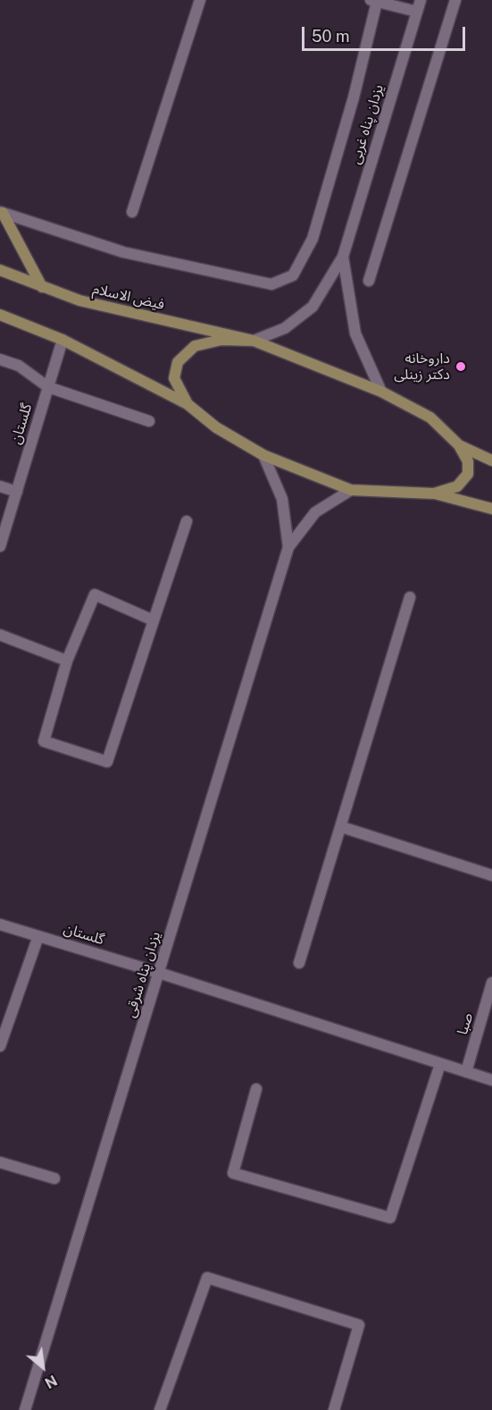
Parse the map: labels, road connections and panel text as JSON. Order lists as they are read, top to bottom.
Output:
{
  "streets": {
    "main road": ["فیض الاسلام"],
    "street": [
      "یزدان پناه غربی",
      "گلستان",
      "یزدان پناه شرقی",
      "صبا"
    ]
  },
  "crossings": [
    ["یزدان پناه غربی", "فیض الاسلام"],
    ["گلستان", "یزدان پناه شرقی"],
    ["گلستان", "صبا"]
  ],
  "places": ["داروخانه دکتر زینلی"],
  "scale_bar": "50 m",
  "north": "bottom right"
}
